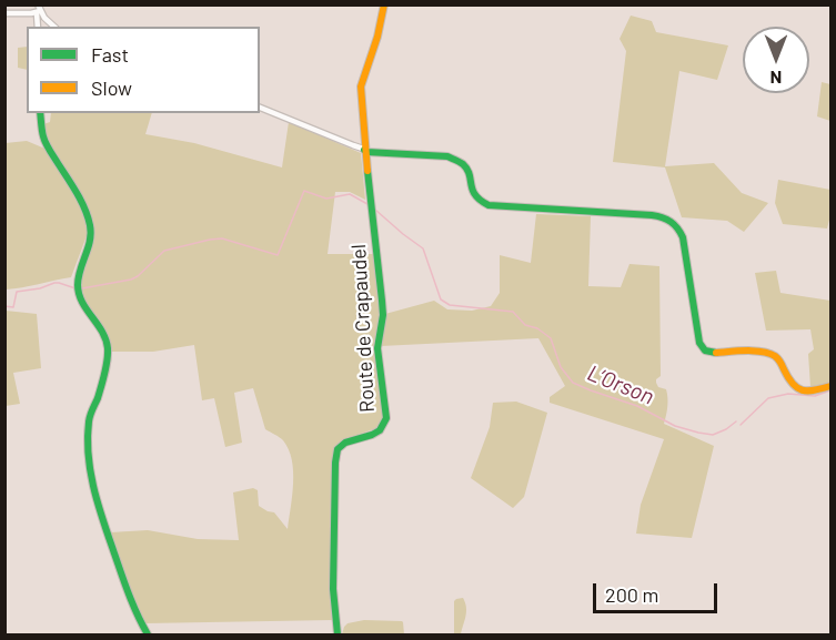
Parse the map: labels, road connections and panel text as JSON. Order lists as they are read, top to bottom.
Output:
{
  "streets": {
    "street": ["Route de Crapaudel"]
  },
  "water": ["L’Orson"],
  "legend": ["Fast", "Slow"],
  "scale_bar": "200 m",
  "north": "bottom"
}
